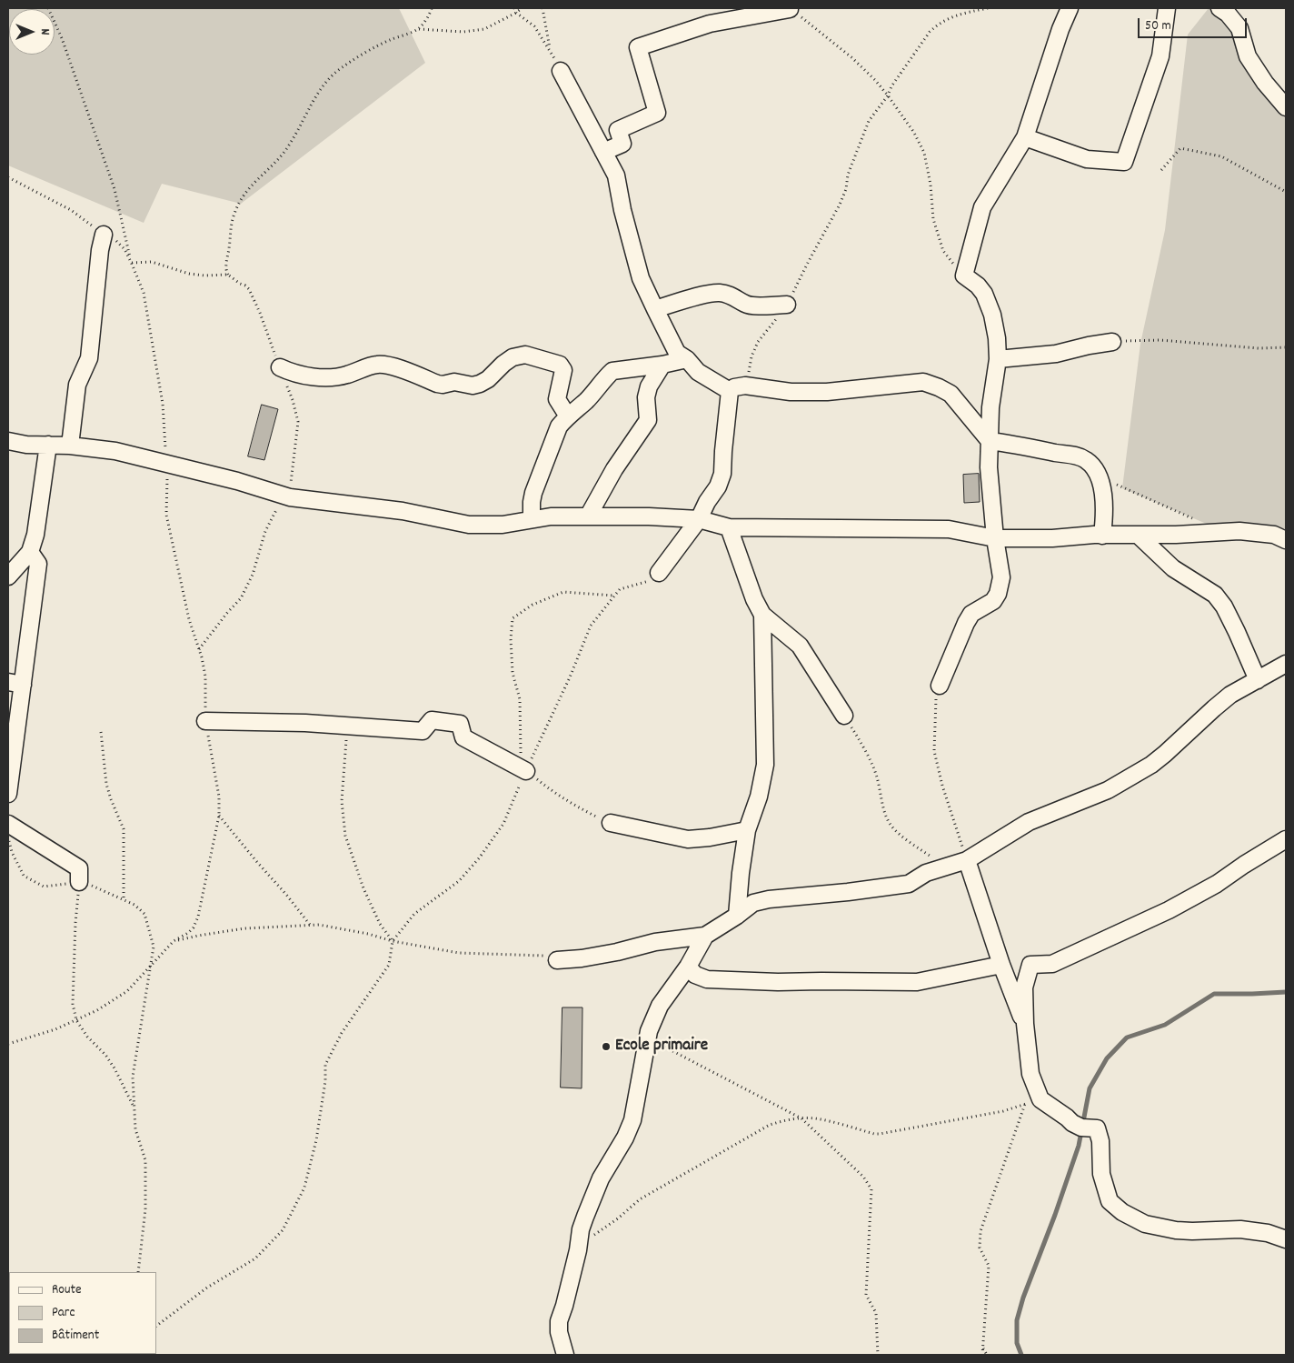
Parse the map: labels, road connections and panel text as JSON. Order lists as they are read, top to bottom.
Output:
{
  "places": ["Ecole primaire"],
  "legend": ["Route", "Parc", "Bâtiment"],
  "scale_bar": "50 m",
  "north": "right"
}
